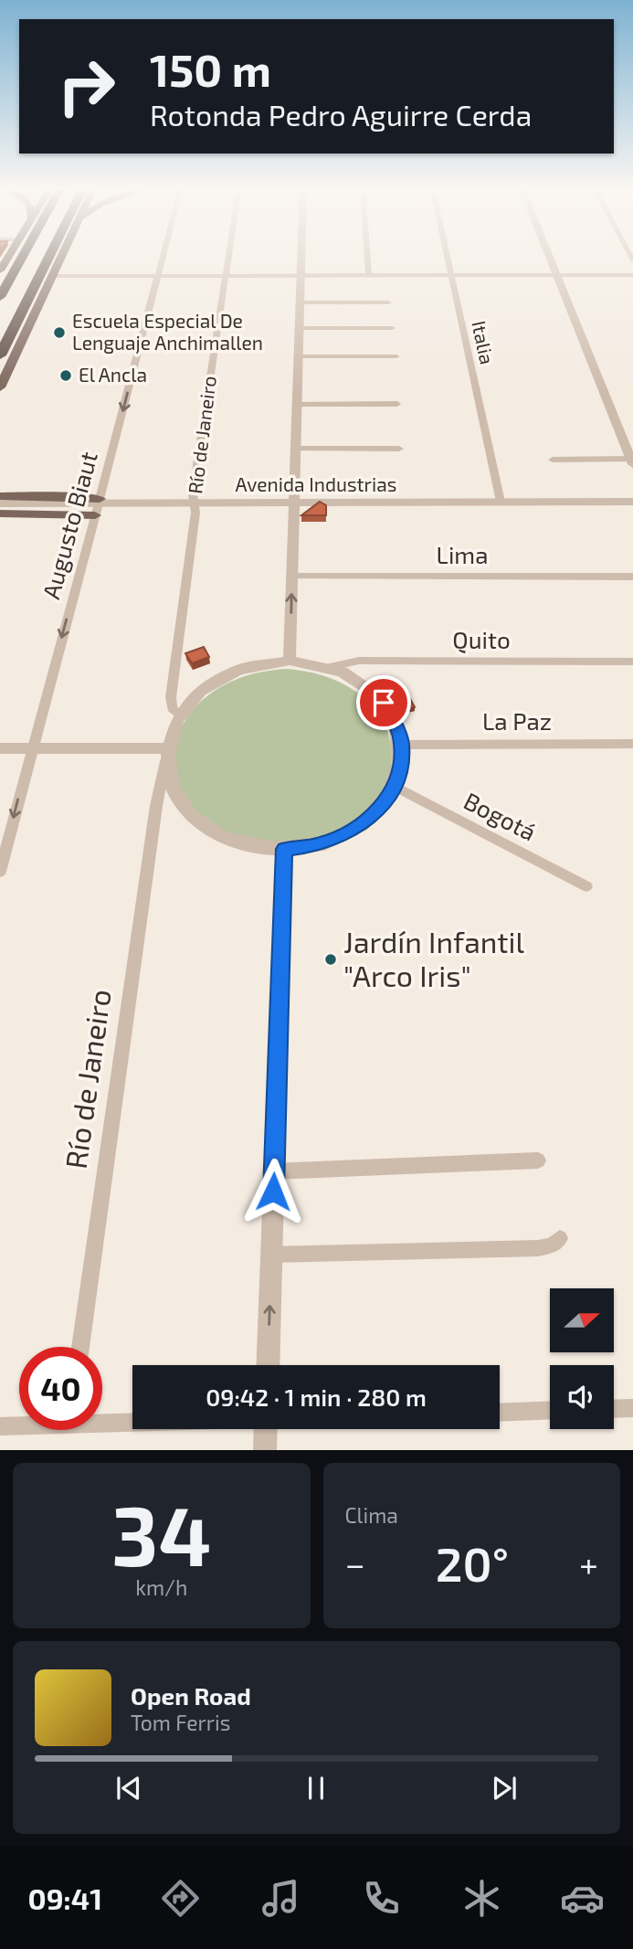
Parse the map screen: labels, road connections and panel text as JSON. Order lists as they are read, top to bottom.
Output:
{
  "streets": {
    "street": [
      "Italia",
      "Río de Janeiro",
      "Avenida Industrias",
      "Augusto Biaut",
      "Lima",
      "Quito",
      "La Paz",
      "Bogotá"
    ]
  },
  "crossings": [
    ["Italia", "Avenida Industrias"],
    ["Río de Janeiro", "Avenida Industrias"],
    ["Río de Janeiro", "Quito"],
    ["Río de Janeiro", "La Paz"],
    ["Río de Janeiro", "Bogotá"],
    ["Avenida Industrias", "Augusto Biaut"],
    ["Quito", "La Paz"],
    ["Quito", "Bogotá"],
    ["La Paz", "Bogotá"]
  ],
  "one_way": ["Augusto Biaut"],
  "places": ["Escuela Especial De Lenguaje Anchimallen", "El Ancla", "Jardín Infantil \"Arco Iris\""],
  "north": "right",
  "page": {
    "turn": ["150 m", "Rotonda Pedro Aguirre Cerda"],
    "limit": "40",
    "trip": "09:42 · 1 min · 280 m",
    "tile": [
      ["34", "km/h"],
      "Clima"
    ],
    "heat": ["−", "20°", "+"],
    "song": ["Open Road", "Tom Ferris"],
    "tabs": "09:41"
  }
}
